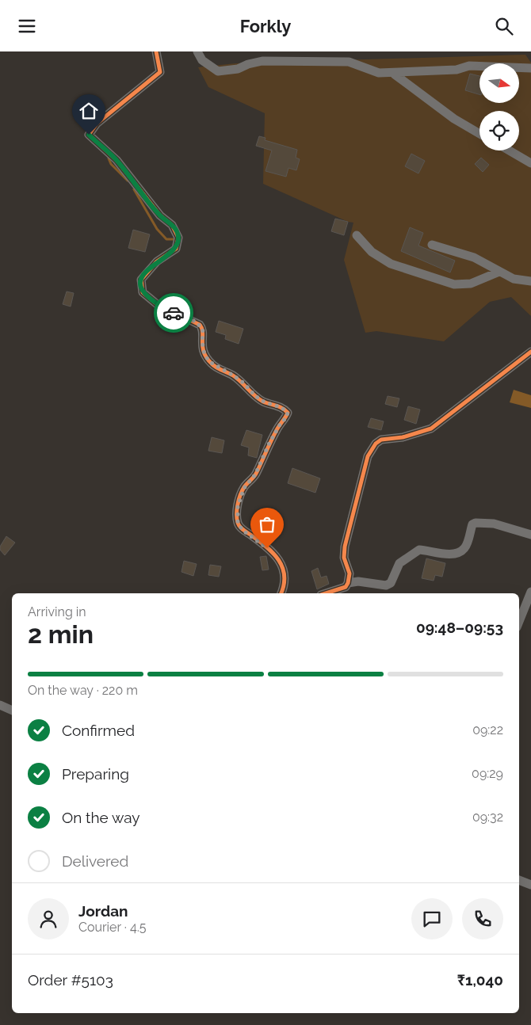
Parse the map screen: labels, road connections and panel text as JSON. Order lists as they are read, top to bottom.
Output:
{
  "north": "right",
  "page": {
    "header": "Forkly",
    "heading": ["2 min", "Arriving in", "09:48–09:53"],
    "panel": [
      "Jordan",
      "Courier · 4.5",
      "Order #5103",
      "₹1,040"
    ],
    "bar": "On the way · 220 m",
    "list": [
      ["Confirmed", "09:22"],
      ["Preparing", "09:29"],
      ["On the way", "09:32"],
      "Delivered"
    ]
  }
}
